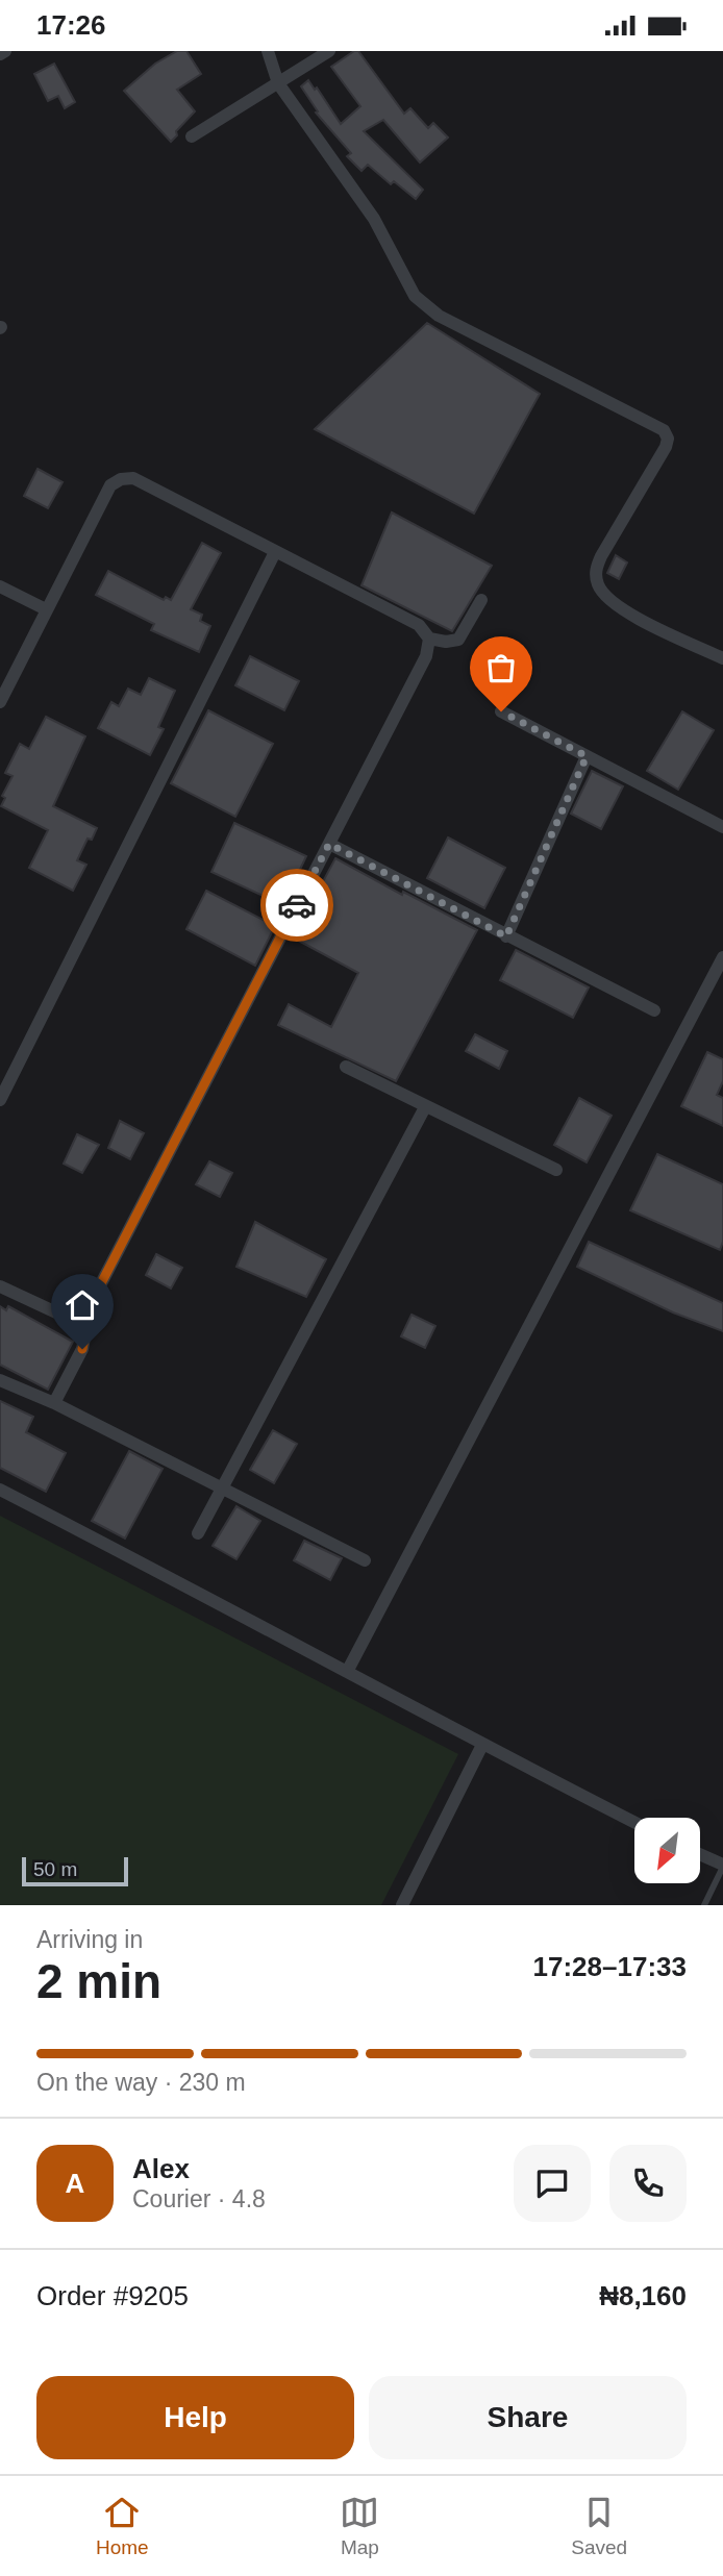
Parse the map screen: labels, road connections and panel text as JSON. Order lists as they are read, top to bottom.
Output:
{
  "scale_bar": "50 m",
  "north": "bottom left",
  "page": {
    "status": "17:26",
    "scale": "50 m",
    "heading": ["2 min", "Arriving in", "17:28–17:33"],
    "panel": [
      "Alex",
      "Courier · 4.8",
      "Order #9205",
      "₦8,160"
    ],
    "bar": "On the way · 230 m",
    "round": "A",
    "buttons": ["Help", "Share"],
    "tabs": ["Home", "Map", "Saved"]
  }
}
